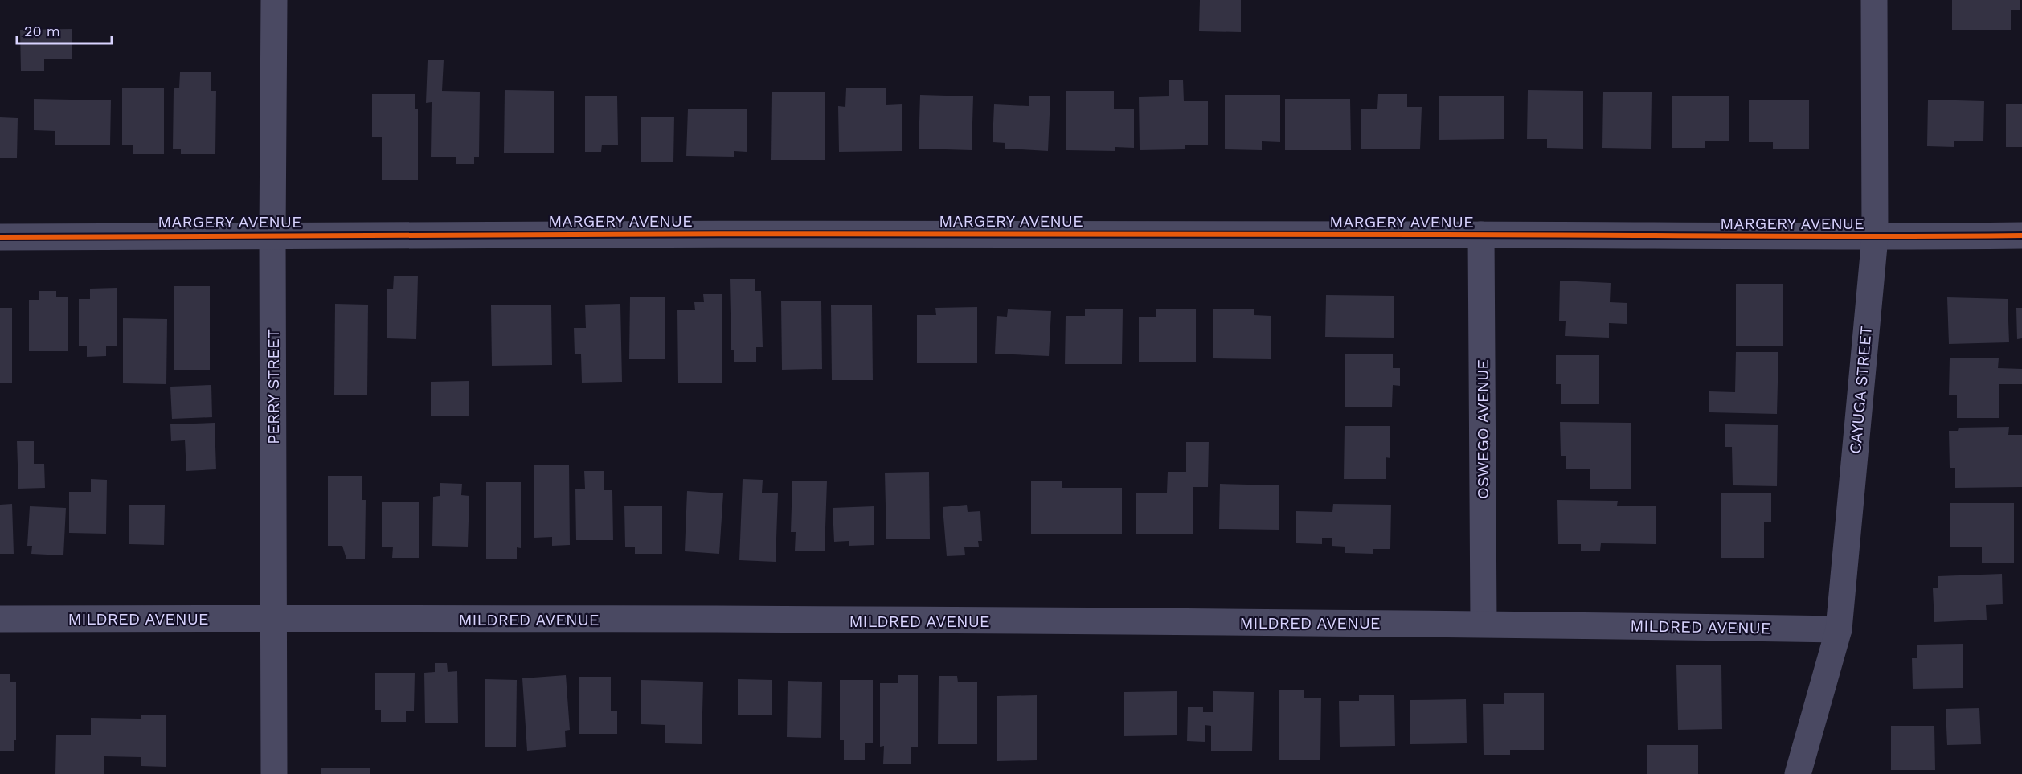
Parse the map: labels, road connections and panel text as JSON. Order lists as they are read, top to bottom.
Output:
{
  "streets": {
    "street": [
      "MARGERY AVENUE",
      "PERRY STREET",
      "CAYUGA STREET",
      "OSWEGO AVENUE",
      "MILDRED AVENUE"
    ]
  },
  "crossings": [
    ["MARGERY AVENUE", "PERRY STREET"],
    ["MARGERY AVENUE", "CAYUGA STREET"],
    ["MARGERY AVENUE", "OSWEGO AVENUE"],
    ["PERRY STREET", "MILDRED AVENUE"],
    ["CAYUGA STREET", "MILDRED AVENUE"],
    ["OSWEGO AVENUE", "MILDRED AVENUE"]
  ],
  "scale_bar": "20 m"
}
